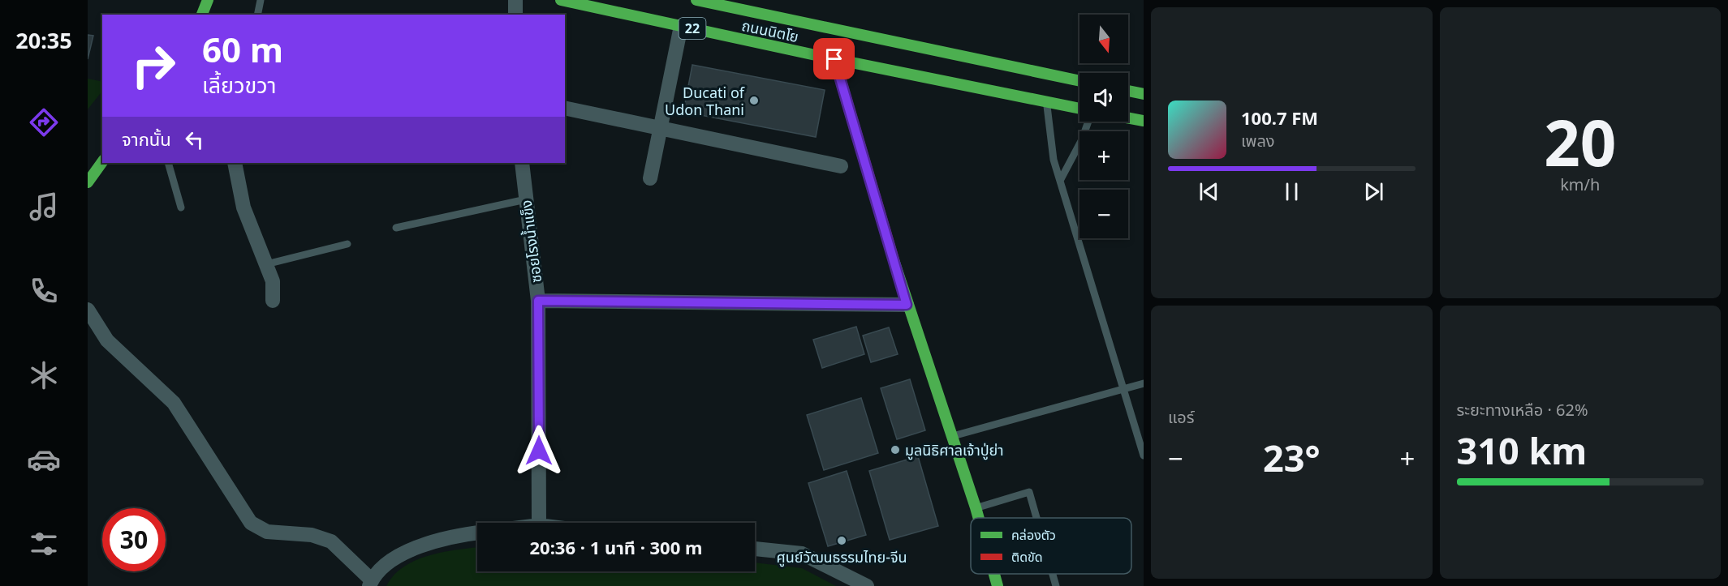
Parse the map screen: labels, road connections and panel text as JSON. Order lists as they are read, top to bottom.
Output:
{
  "streets": {
    "main road": ["22", "ถนนนิตโย"],
    "street": ["ซอยโรงน้ำแข็ง"]
  },
  "places": ["Ducati of Udon Thani", "มูลนิธิศาลเจ้าปู่ย่า", "ศูนย์วัฒนธรรมไทย-จีน"],
  "legend": ["คล่องตัว", "ติดขัด"],
  "north": "bottom",
  "page": {
    "tabs": "20:35",
    "tile": [
      ["20", "km/h"],
      "แอร์",
      ["ระยะทางเหลือ · 62%", "310 km"]
    ],
    "map_buttons": ["+", "−"],
    "turn": ["60 m", "เลี้ยวขวา"],
    "song": ["100.7 FM", "เพลง"],
    "then": "จากนั้น",
    "heat": ["−", "23°", "+"],
    "limit": "30",
    "trip": "20:36 · 1 นาที · 300 m"
  }
}
